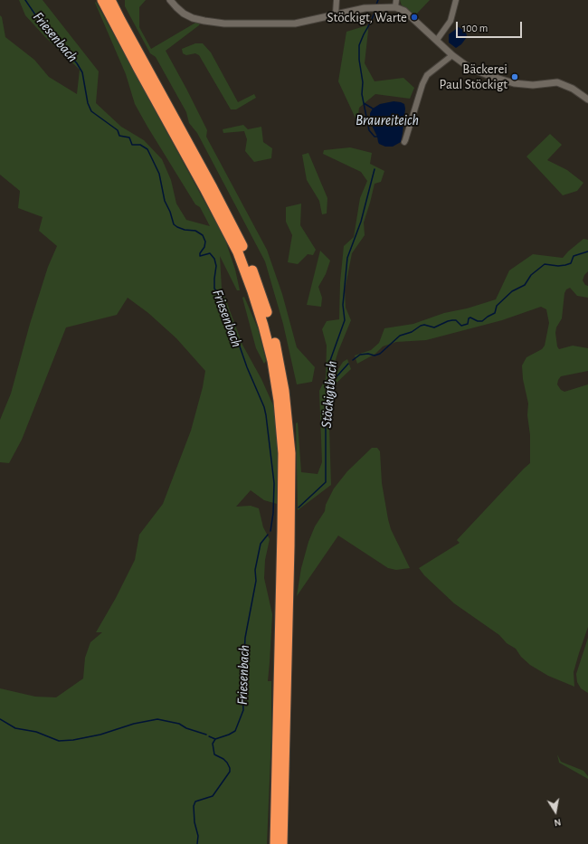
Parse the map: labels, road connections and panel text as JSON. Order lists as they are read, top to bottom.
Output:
{
  "water": ["Friesenbach", "Braureiteich", "Stöckigtbach"],
  "places": ["Stöckigt, Warte", "Bäckerei Paul Stöckigt"],
  "scale_bar": "100 m",
  "north": "bottom"
}
